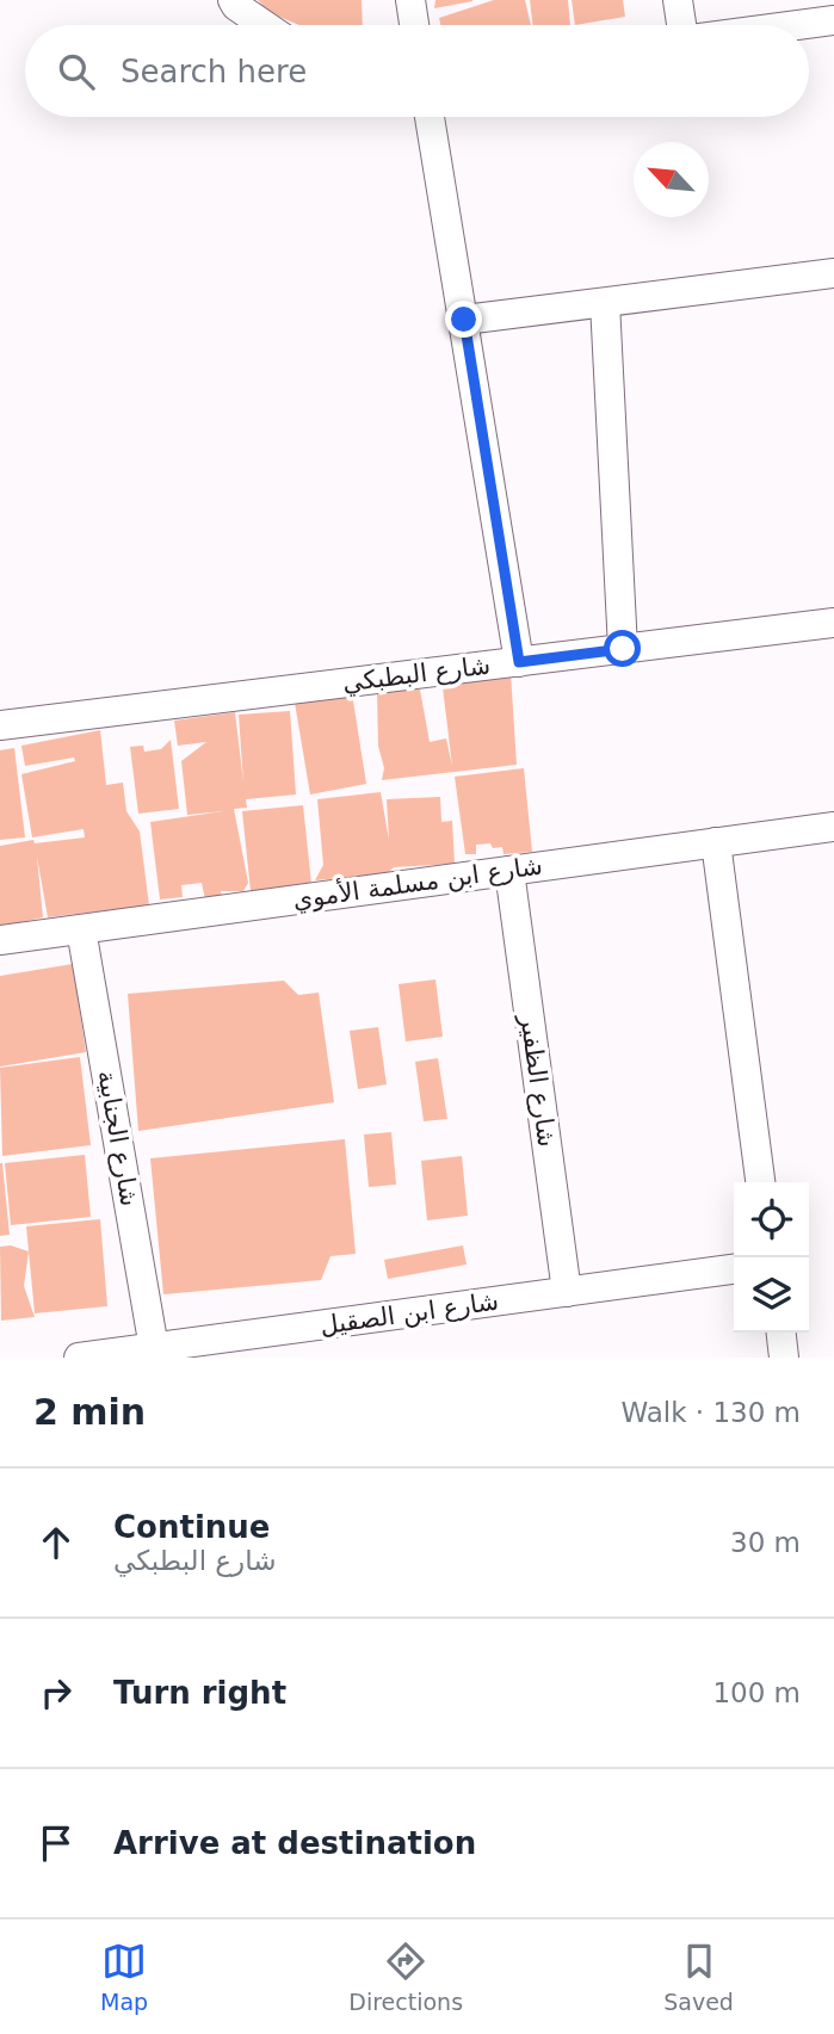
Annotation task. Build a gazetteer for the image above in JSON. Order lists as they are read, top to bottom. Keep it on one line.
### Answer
{"streets":{"street":["شارع البطبكي","شارع ابن مسلمة الأموي","شارع الظفير","شارع الجنابية","شارع ابن الصقيل"]},"crossings":[["شارع ابن مسلمة الأموي","شارع الظفير"],["شارع ابن مسلمة الأموي","شارع الجنابية"],["شارع الظفير","شارع ابن الصقيل"],["شارع الجنابية","شارع ابن الصقيل"]],"north":"top left","page":{"search":"Search here","heading":["2 min","Walk · 130 m"],"list":[["Continue","شارع البطبكي","30 m"],["Turn right","100 m"],"Arrive at destination"],"nav":["Map","Directions","Saved"]}}
